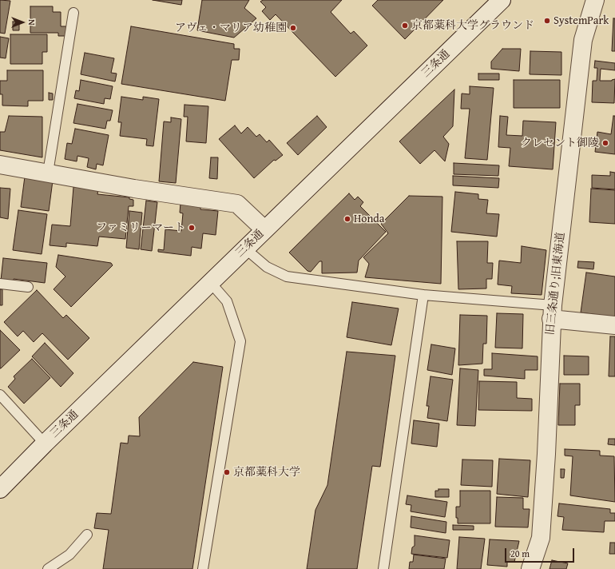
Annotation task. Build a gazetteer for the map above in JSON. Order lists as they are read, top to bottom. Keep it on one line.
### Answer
{"streets":{"street":["三条通","旧三条通り;旧東海道"]},"places":["SystemPark","京都薬科大学グラウンド","アヴェ・マリア幼稚園","クレセント御陵","Honda","ファミリーマート","京都薬科大学"],"scale_bar":"20 m","north":"right"}
